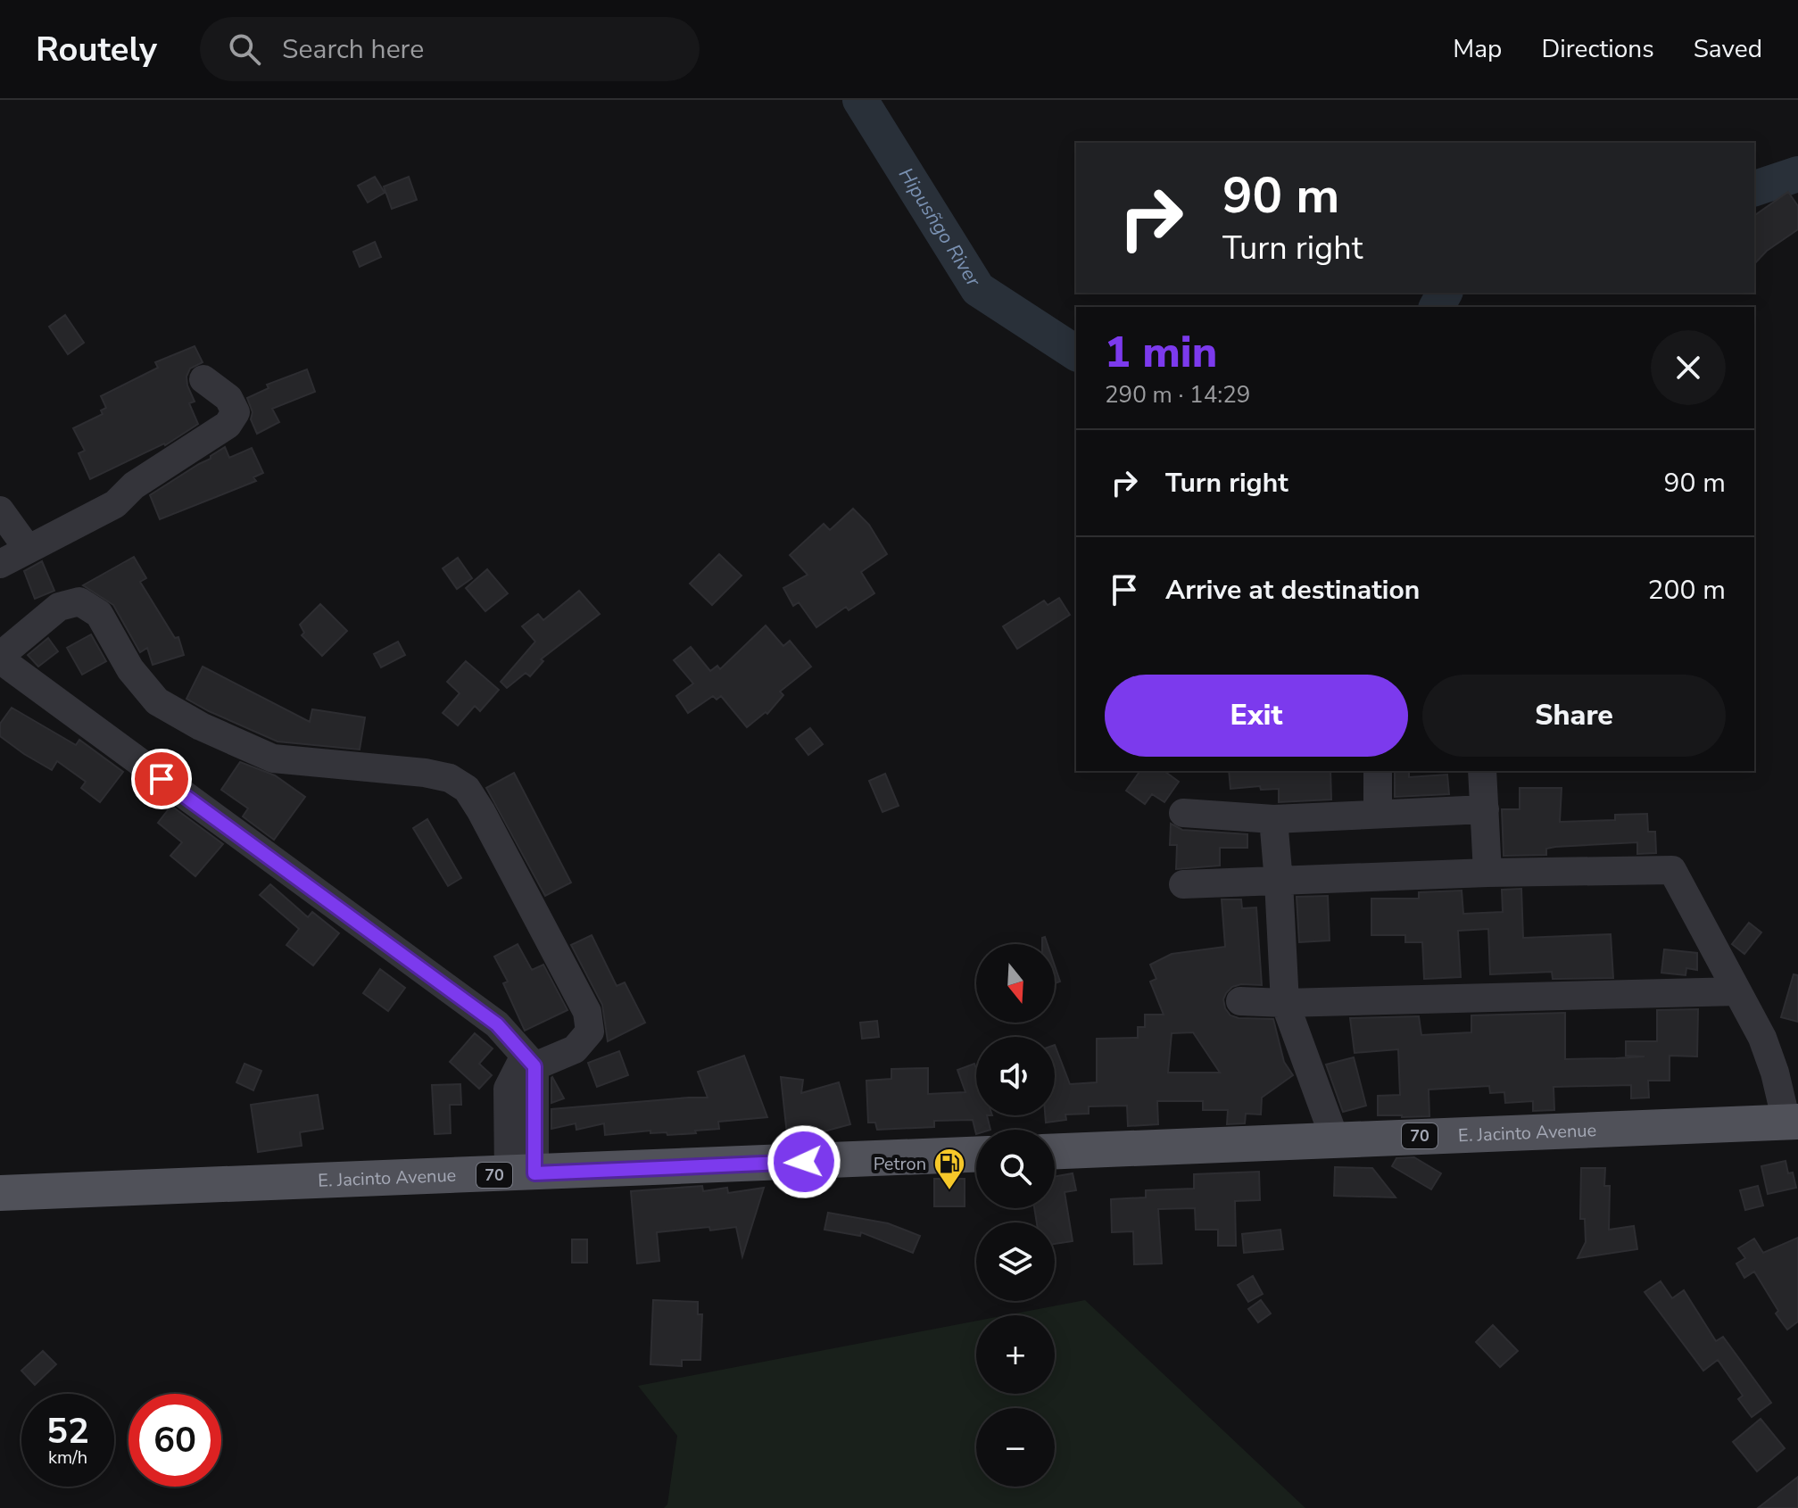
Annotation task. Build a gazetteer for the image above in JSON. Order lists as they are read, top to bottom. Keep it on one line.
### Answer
{"streets":{"main road":["E. Jacinto Avenue","70"]},"water":["Hipusñgo River"],"places":{"fuel station":["Petron"]},"north":"bottom","page":{"header":"Routely","search":"Search here","nav":["Map","Directions","Saved"],"turn":["90 m","Turn right"],"heading":["1 min","290 m · 14:29"],"list":[{"name":"Turn right","value":"90 m"},{"name":"Arrive at destination","value":"200 m"}],"buttons":["Exit","Share"],"map_buttons":["+","−"],"speed":"52 km/h","limit":"60"}}
